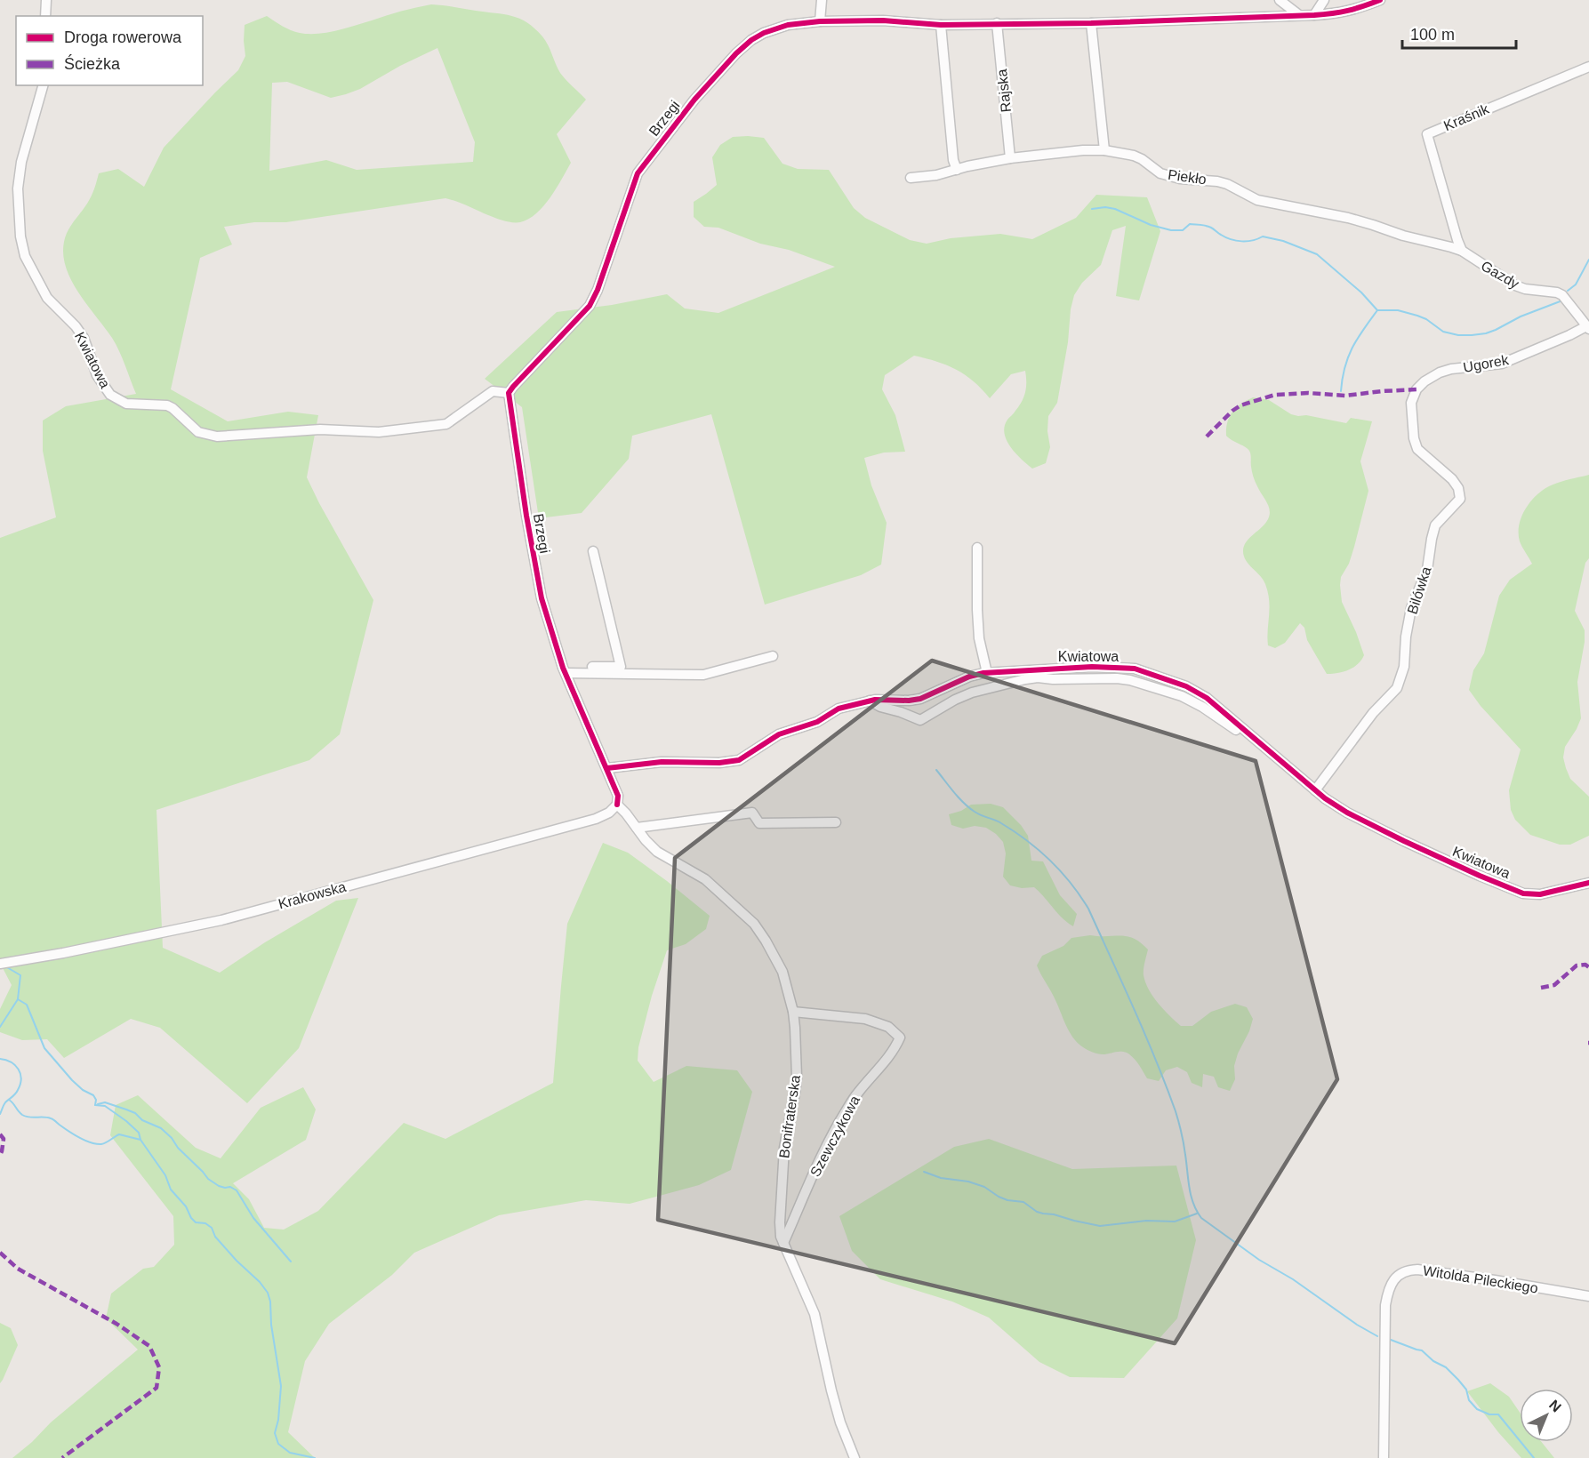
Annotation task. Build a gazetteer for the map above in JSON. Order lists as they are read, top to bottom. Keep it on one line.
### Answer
{"streets":{"street":["Rajska","Kraśnik","Brzegi","Piekło","Gazdy","Kwiatowa","Ugorek","Bilówka","Krakowska","Bonifraterska","Szewczykowa","Witolda Pileckiego"]},"crossings":[["Rajska","Brzegi"],["Rajska","Piekło"],["Kraśnik","Piekło"],["Kraśnik","Gazdy"],["Brzegi","Kwiatowa"],["Brzegi","Krakowska"],["Brzegi","Bonifraterska"],["Piekło","Gazdy"],["Gazdy","Ugorek"],["Kwiatowa","Bilówka"],["Ugorek","Bilówka"],["Krakowska","Bonifraterska"],["Bonifraterska","Szewczykowa"]],"legend":["Droga rowerowa","Ścieżka"],"scale_bar":"100 m","north":"top right"}
